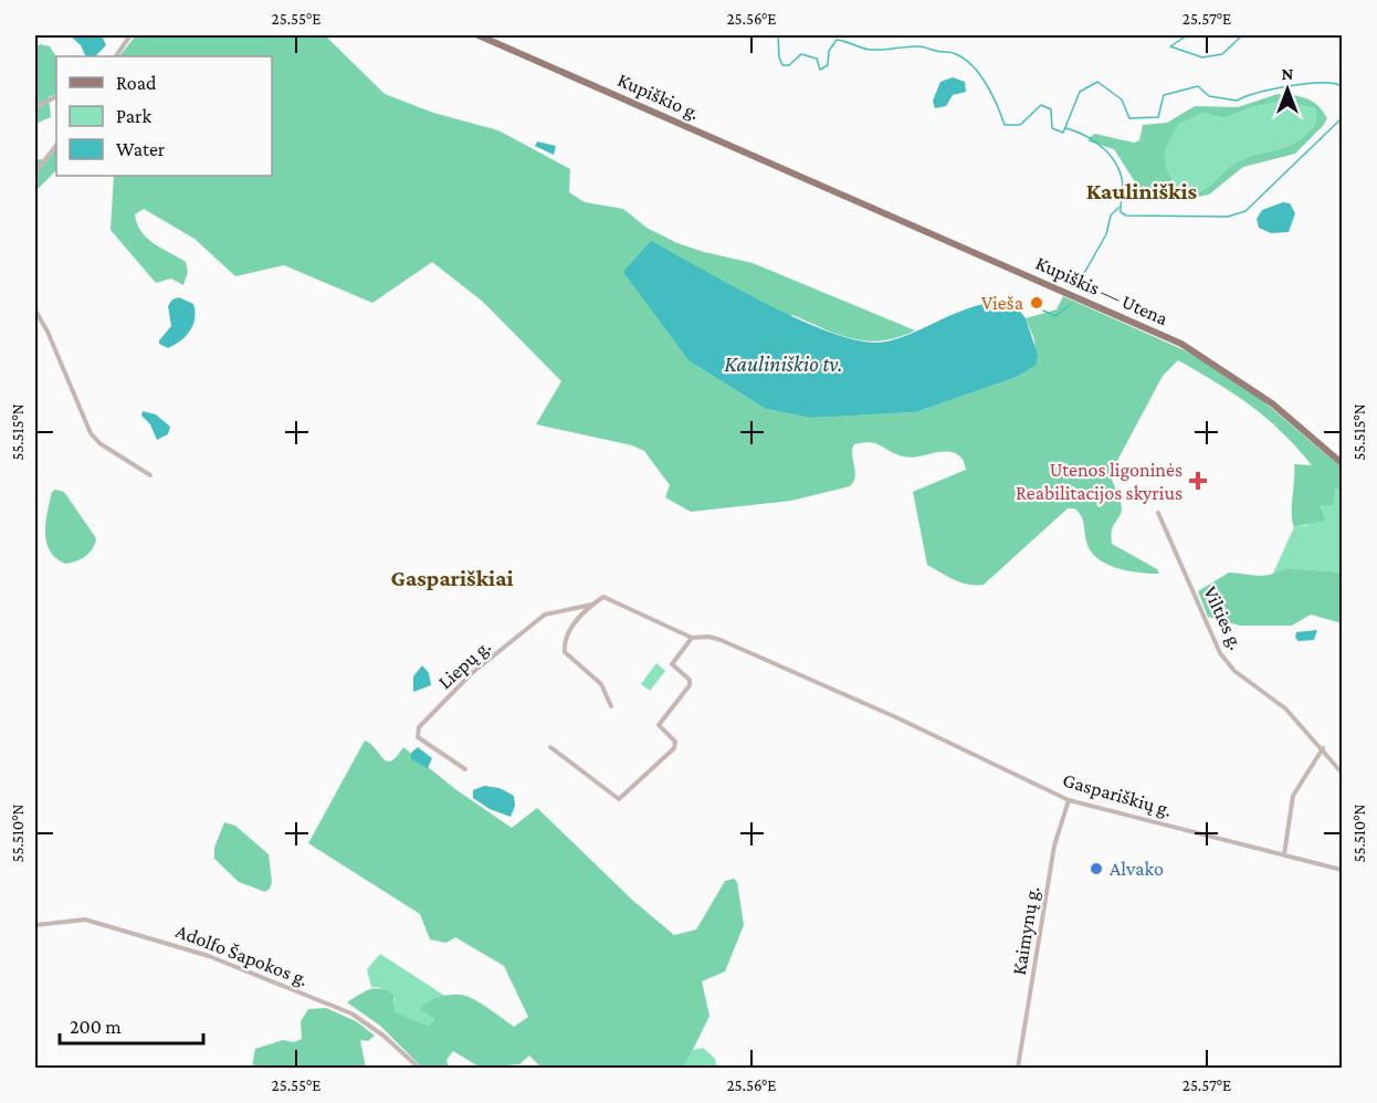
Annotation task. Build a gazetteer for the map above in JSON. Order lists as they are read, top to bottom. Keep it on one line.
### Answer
{"streets":{"main road":["Kupiškio g.","Kupiškis — Utena"],"street":["Vilties g.","Liepų g.","Gaspariškių g.","Kaimynų g.","Adolfo Šapokos g."]},"crossings":[["Kupiškio g.","Kupiškis — Utena"],["Gaspariškių g.","Kaimynų g."]],"districts":["Kauliniškis","Gaspariškiai"],"water":["Kauliniškio tv."],"places":{"other":["Vieša","Alvako"],"health":["Utenos ligoninės Reabilitacijos skyrius"]},"legend":["Road","Park","Water"],"scale_bar":"200 m","north":"top","coordinates":["25.55°E","25.56°E","25.57°E","55.515°N","55.510°N"]}
